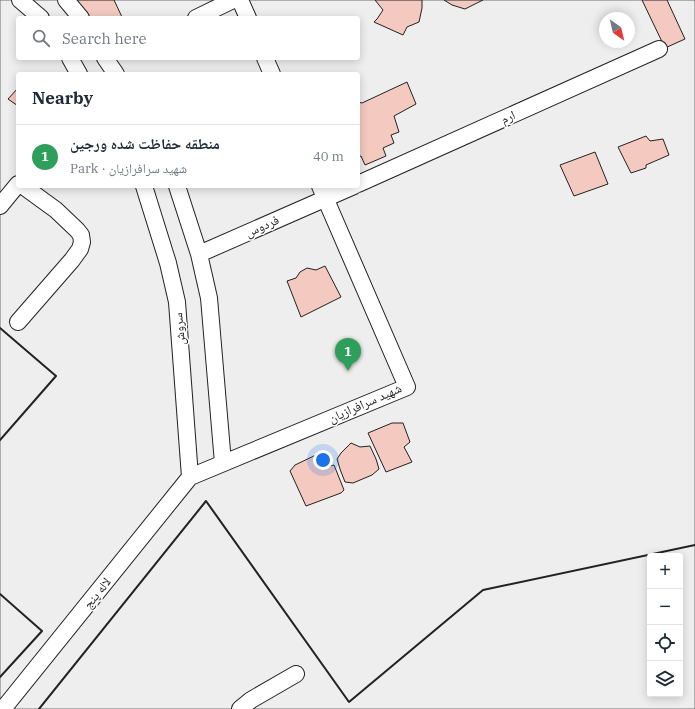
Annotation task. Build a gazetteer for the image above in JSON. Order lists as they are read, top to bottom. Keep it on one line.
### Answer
{"streets":{"street":["ارم","فردوس","سروش","شهید سرافرازیان","لاله پنج"]},"crossings":[["فردوس","شهید سرافرازیان"],["سروش","شهید سرافرازیان"],["سروش","لاله پنج"],["شهید سرافرازیان","لاله پنج"]],"north":"bottom right","page":{"search":"Search here","heading":"Nearby","list":[{"mark":"1","name":"منطقه حفاظت شده ورجین","note":"Park · شهید سرافرازیان","value":"40 m"}],"pins":"1","map_buttons":["+","−"]}}
